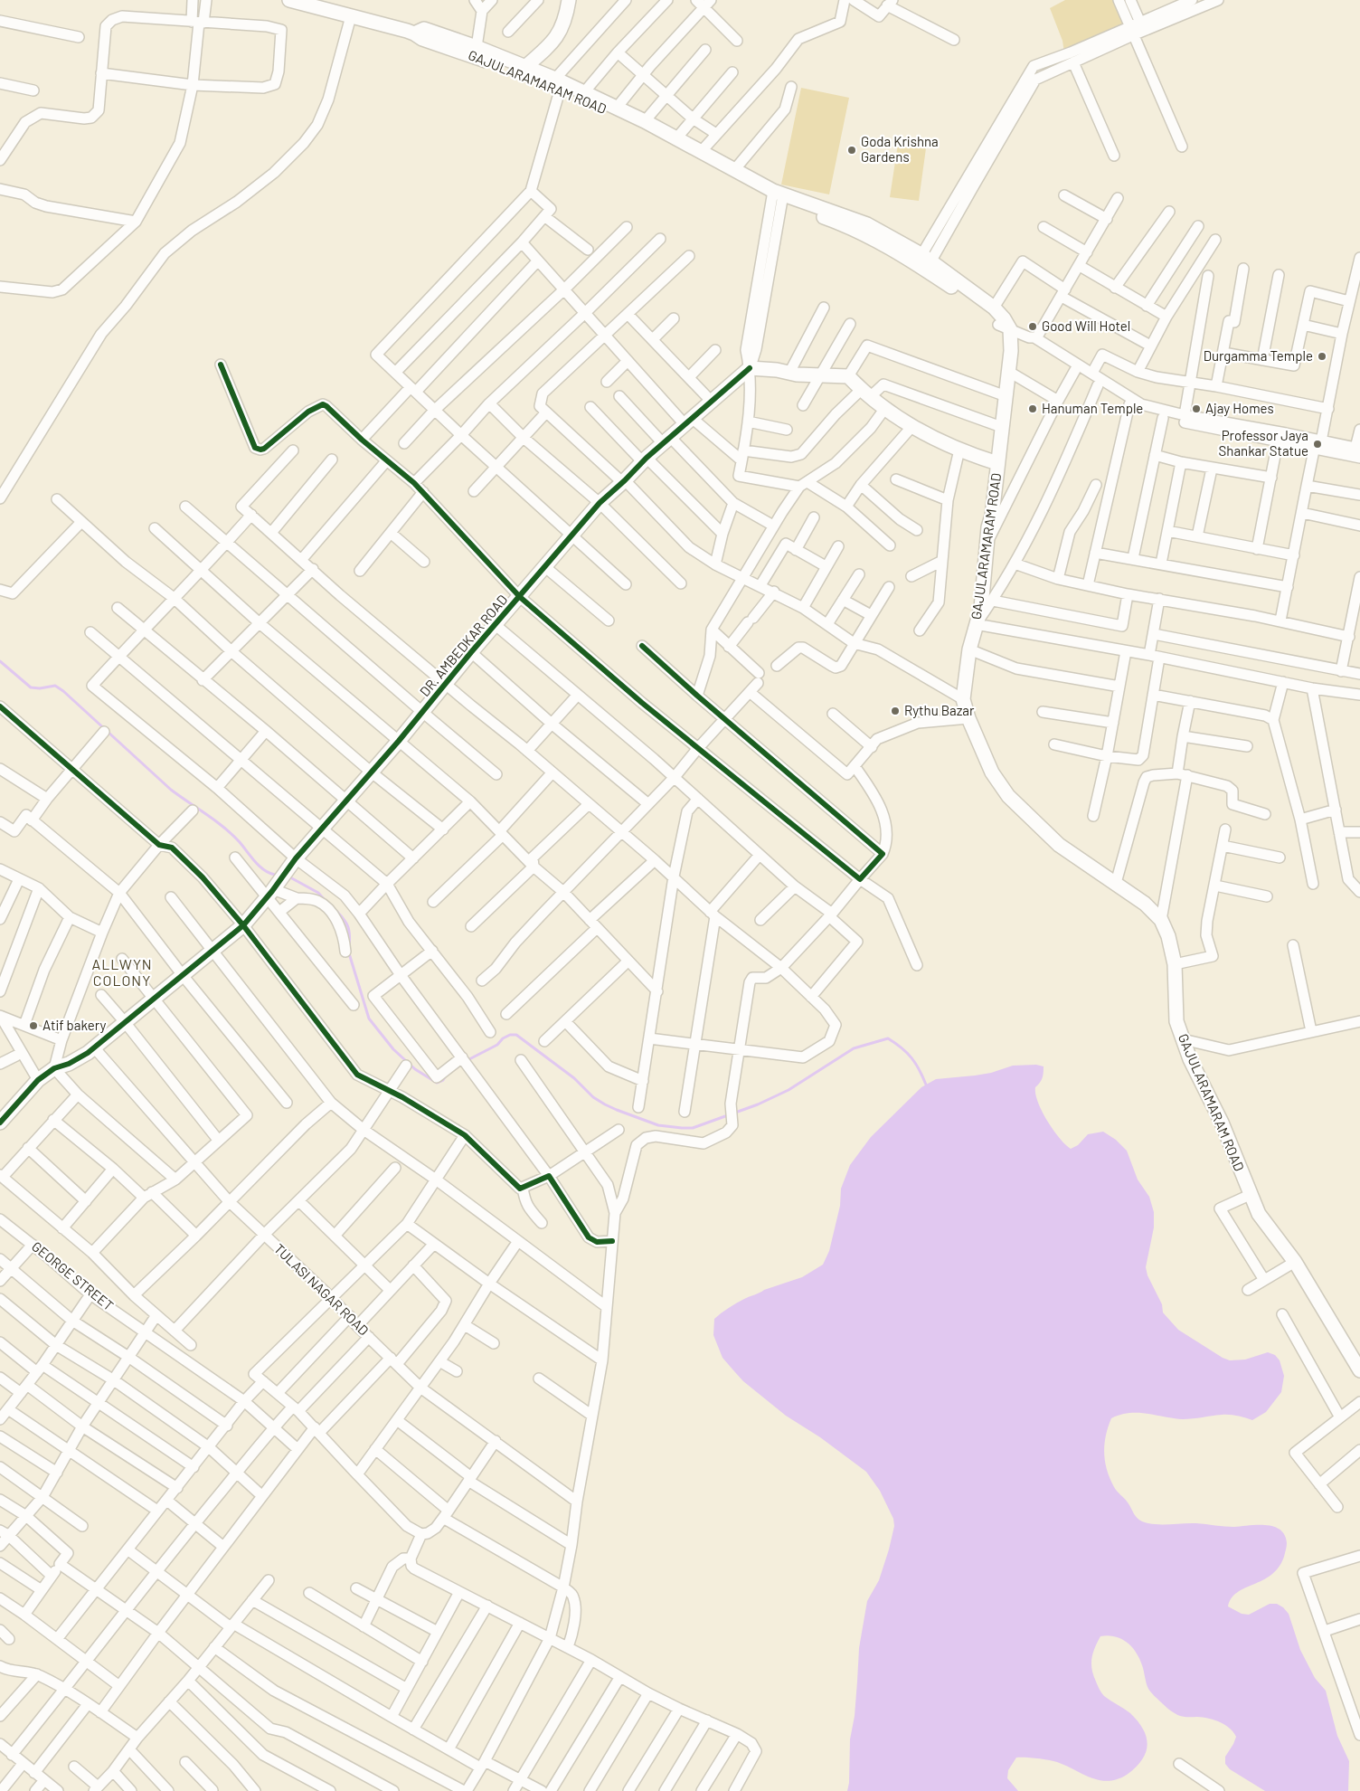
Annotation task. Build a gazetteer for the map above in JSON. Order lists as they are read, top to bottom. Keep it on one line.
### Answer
{"streets":{"main road":["GAJULARAMARAM ROAD","DR. AMBEDKAR ROAD"],"street":["GEORGE STREET","TULASI NAGAR ROAD"]},"crossings":[["DR. AMBEDKAR ROAD","TULASI NAGAR ROAD"]],"districts":["ALLWYN COLONY"],"places":["Goda Krishna Gardens","Good Will Hotel","Durgamma Temple","Hanuman Temple","Ajay Homes","Professor Jaya Shankar Statue","Rythu Bazar","Atif bakery"]}
